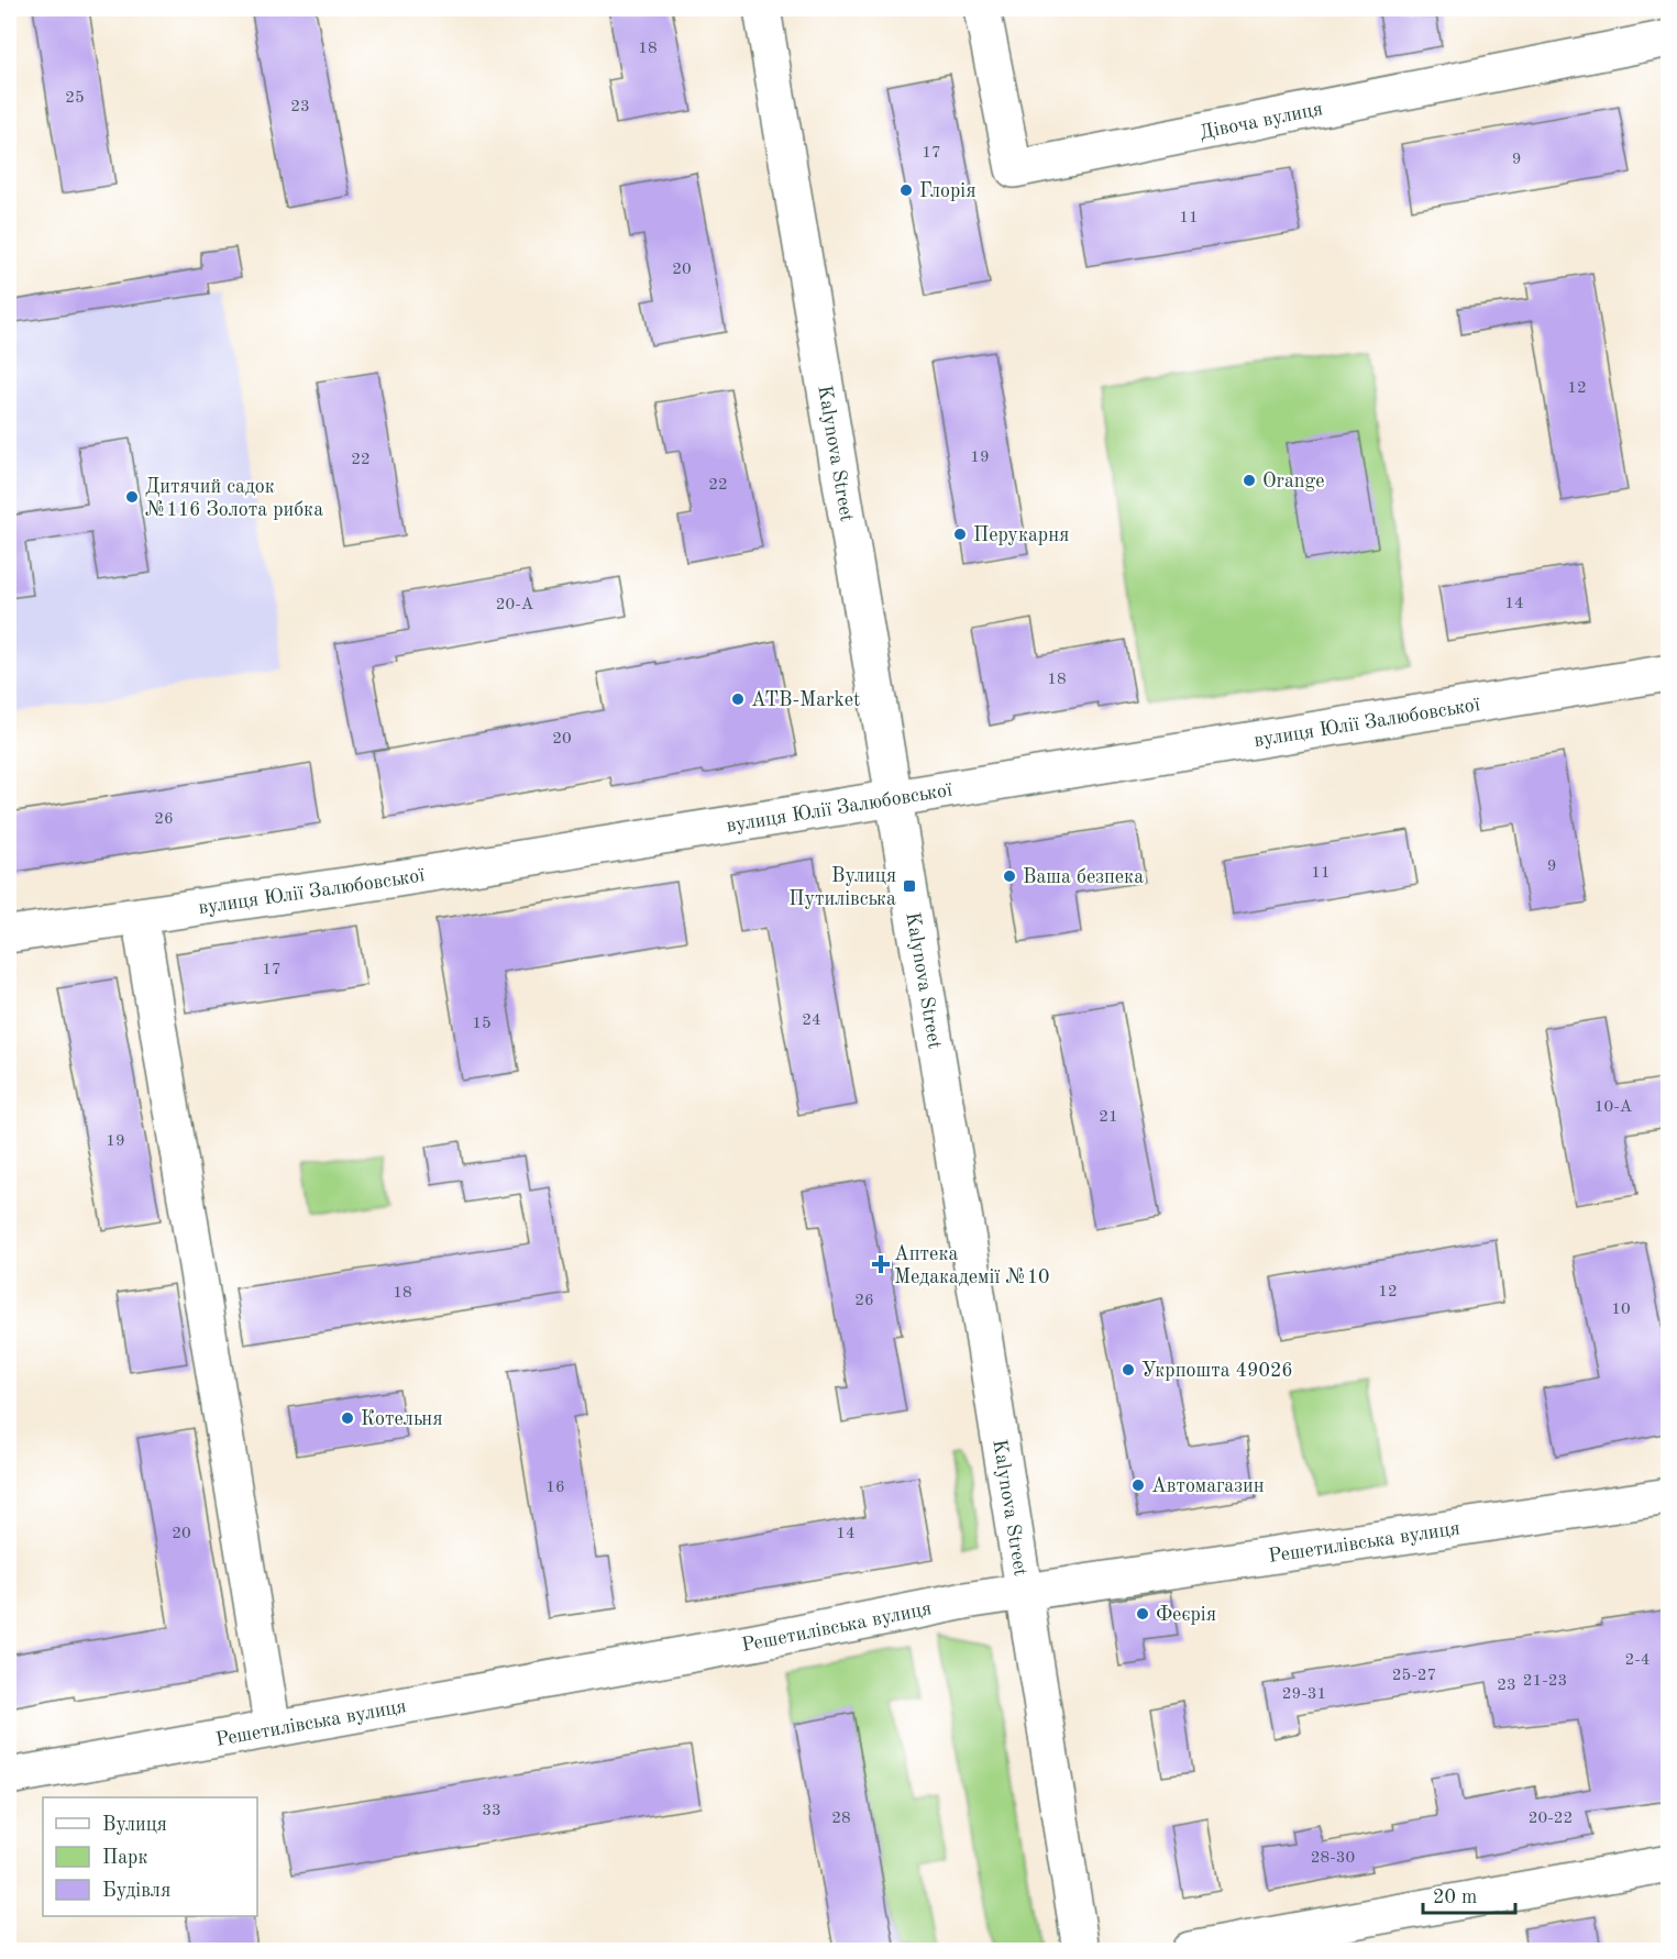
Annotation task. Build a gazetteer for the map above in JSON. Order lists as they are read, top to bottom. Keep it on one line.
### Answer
{"streets":{"street":["Дівоча вулиця","Kalynova Street","вулиця Юлії Залюбовської","Решетилівська вулиця"]},"crossings":[["Kalynova Street","вулиця Юлії Залюбовської"],["Kalynova Street","Решетилівська вулиця"]],"places":{"other":["Глорія","Orange","Дитячий садок №116 Золота рибка","Перукарня","ATB-Market","Ваша безпека","Укрпошта 49026","Котельня","Автомагазин","Феєрія"],"transit":["Вулиця Путилівська"],"health":["Аптека Медакадемії №10"]},"house_numbers":["18","25","23","17","9","11","20","12","19","22","22","14","20-А","18","20","26","9","11","17","24","15","10-А","21","19","12","18","26","10","16","20","14","2-4","25-27","21-23","23","29-31","33","28","20-22","28-30"],"legend":["Вулиця","Парк","Будівля"],"scale_bar":"20 m"}
